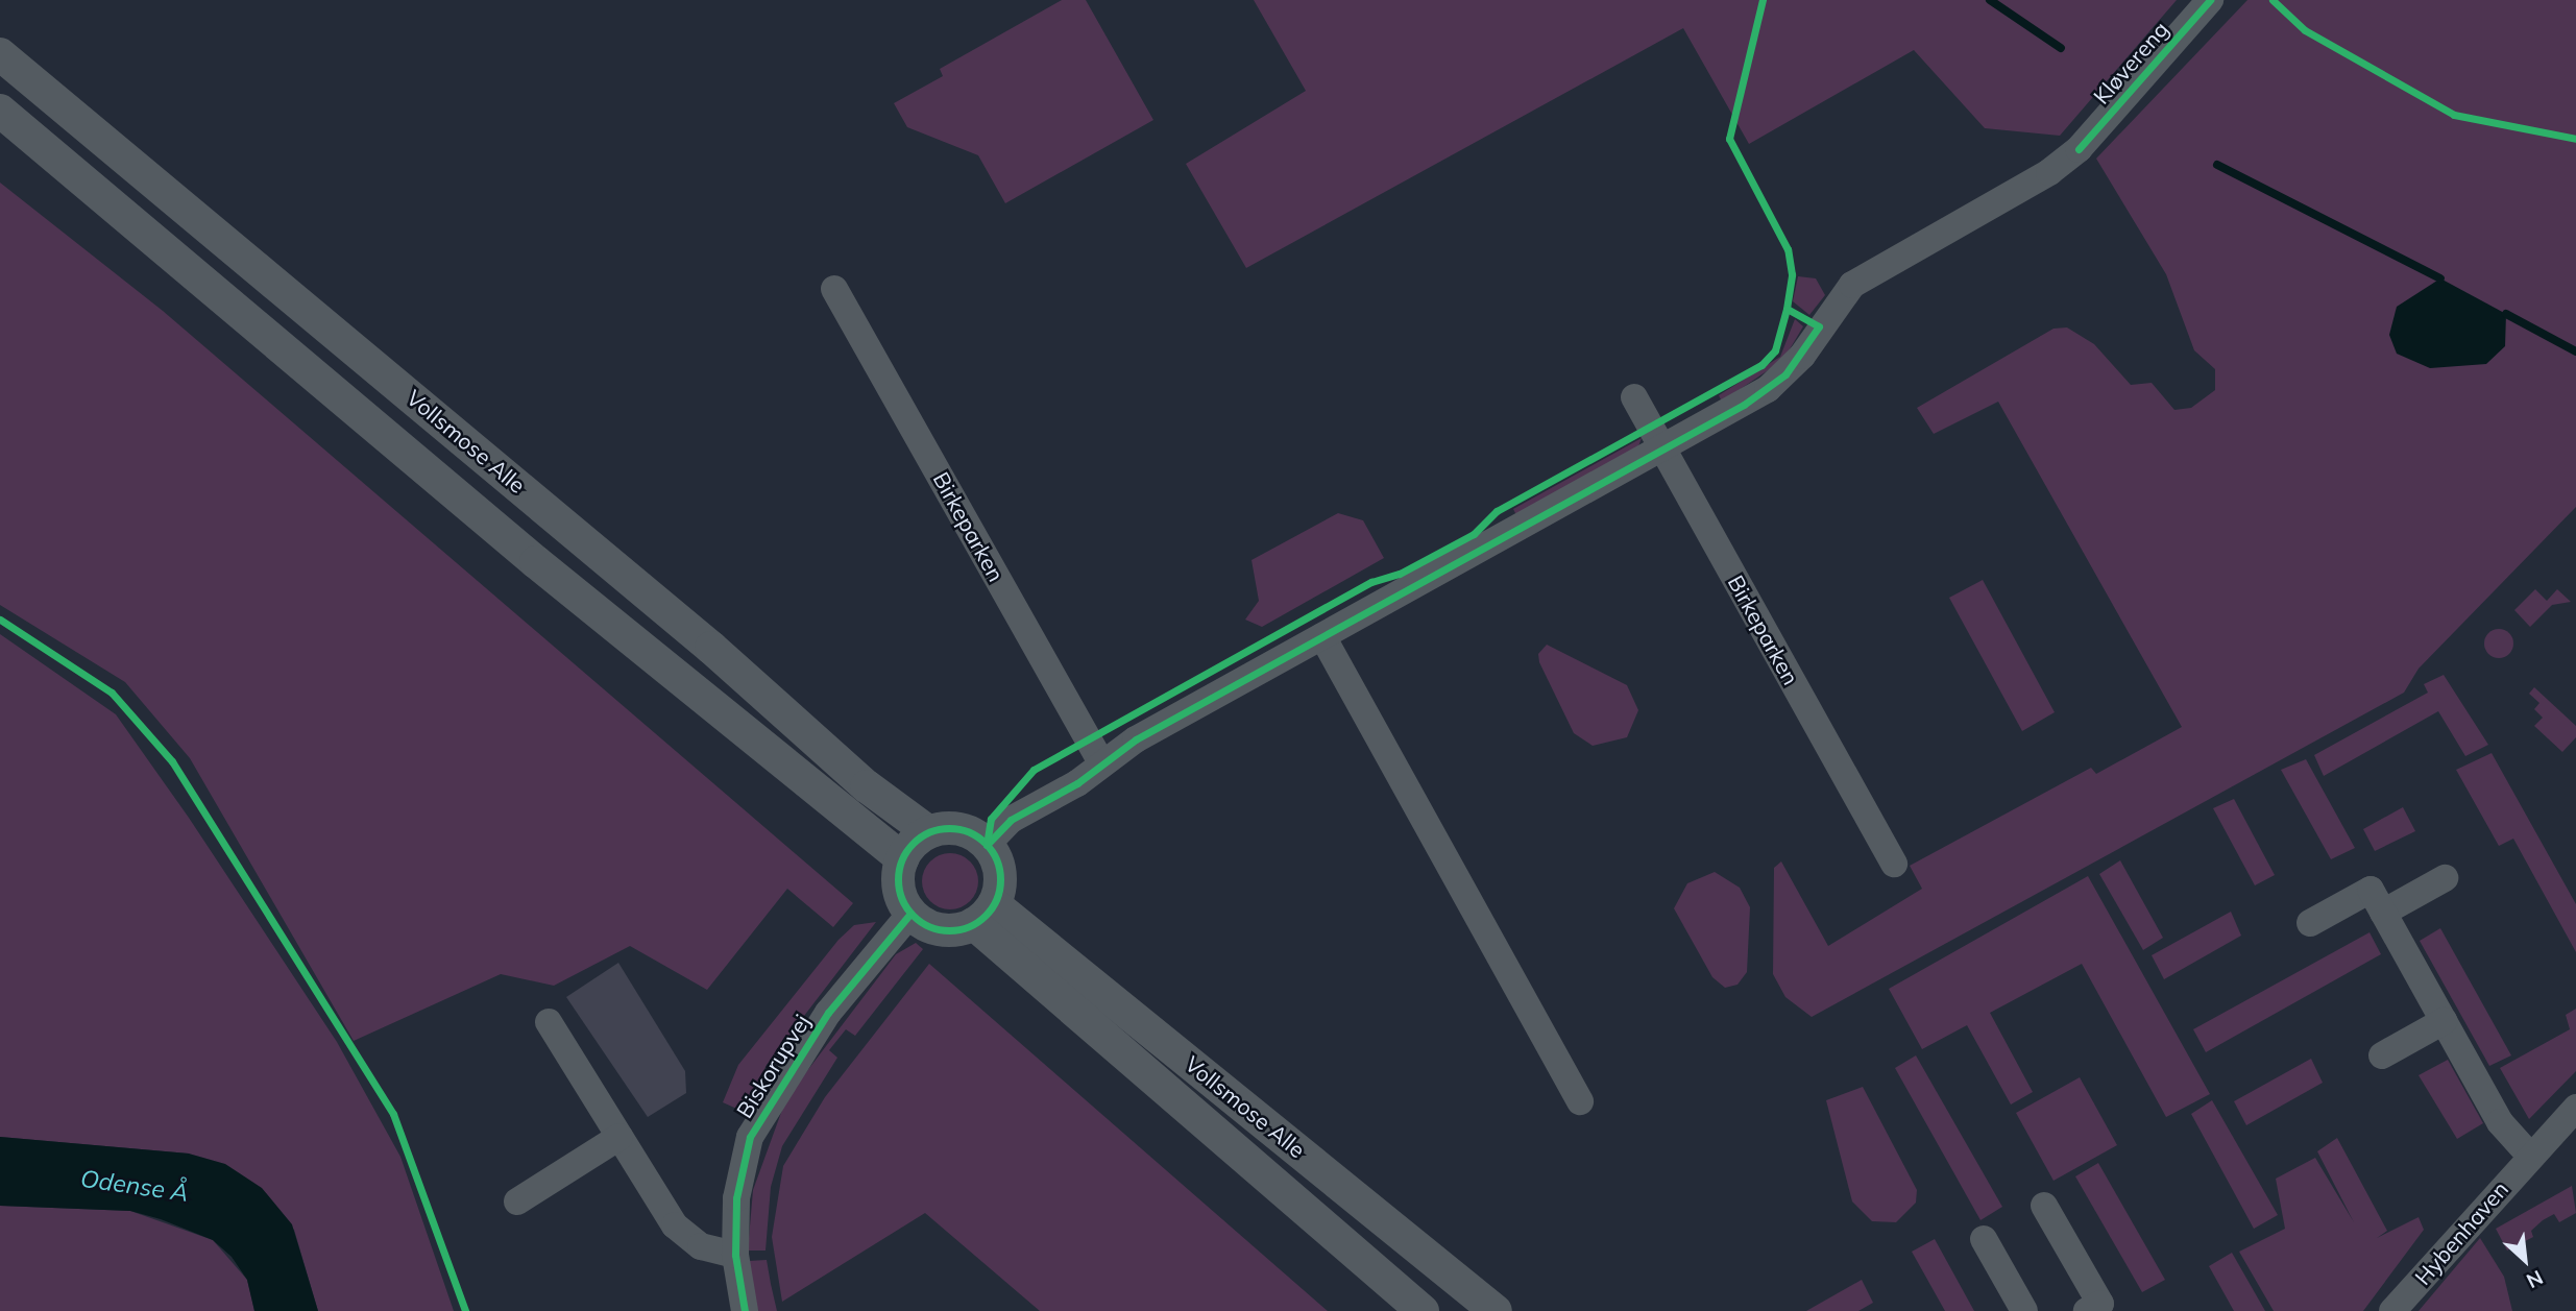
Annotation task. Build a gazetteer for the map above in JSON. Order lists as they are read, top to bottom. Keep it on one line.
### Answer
{"streets":{"street":["Kløvereng","Vollsmose Alle","Birkeparken","Biskorupvej","Hybenhaven"]},"crossings":[["Kløvereng","Vollsmose Alle"],["Kløvereng","Birkeparken"],["Kløvereng","Biskorupvej"],["Vollsmose Alle","Biskorupvej"]],"water":["Odense Å"],"north":"bottom right"}
